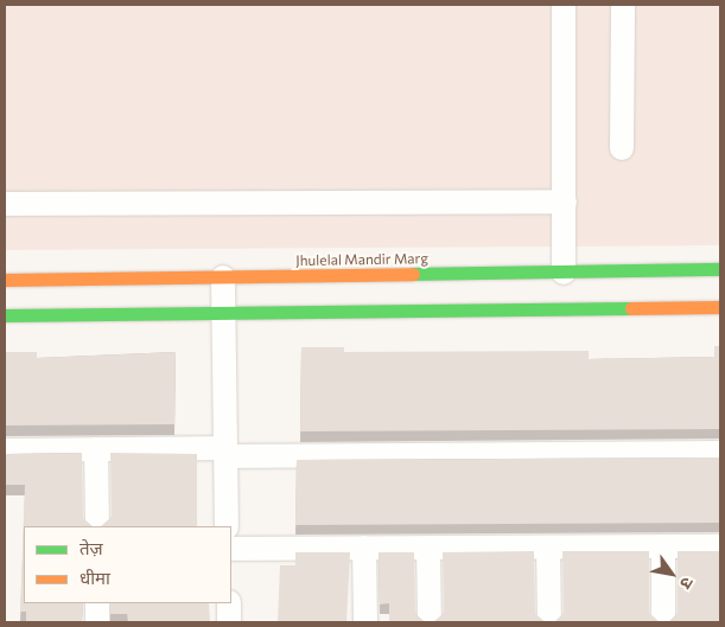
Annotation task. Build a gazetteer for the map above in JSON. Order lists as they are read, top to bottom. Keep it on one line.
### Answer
{"streets":{"street":["Jhulelal Mandir Marg"]},"legend":["तेज़","धीमा"],"north":"bottom right"}
